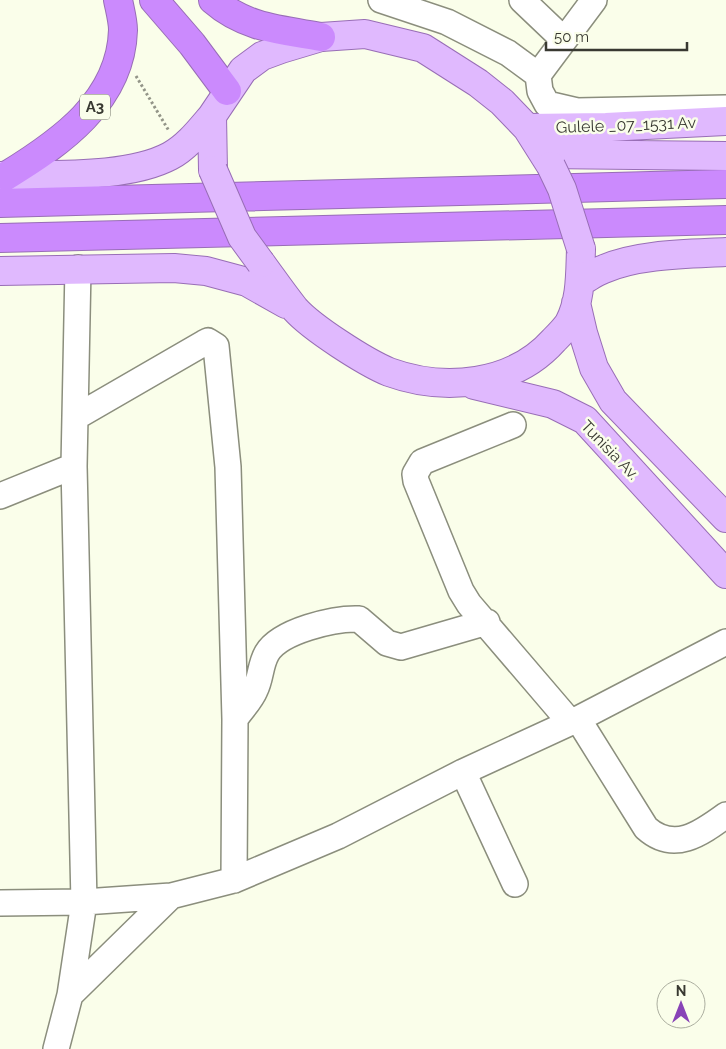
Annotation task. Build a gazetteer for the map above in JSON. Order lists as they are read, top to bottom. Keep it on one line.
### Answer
{"streets":{"highway":["A3"],"main road":["Gulele _07_1531 Av","Tunisia Av."]},"scale_bar":"50 m","north":"top"}
